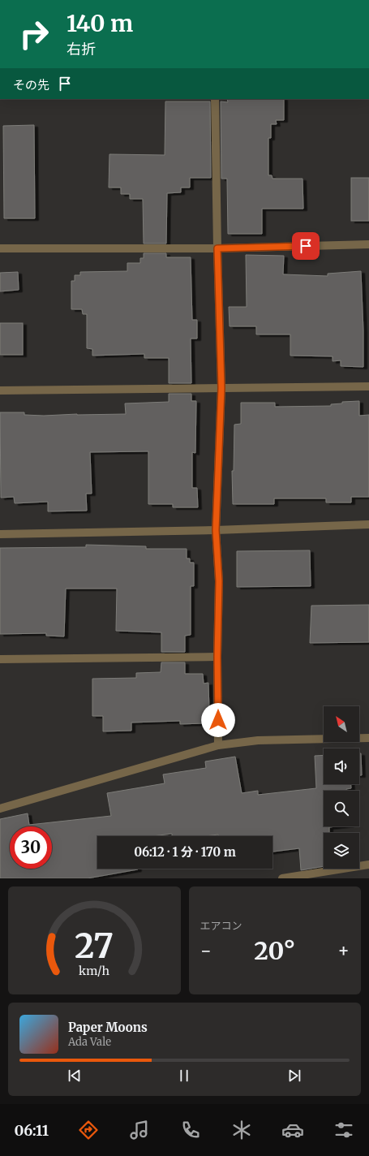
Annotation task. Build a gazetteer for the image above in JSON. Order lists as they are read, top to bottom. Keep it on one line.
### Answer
{"north":"top left","page":{"turn":["140 m","右折"],"then":"その先","limit":"30","trip":"06:12 · 1 分 · 170 m","tile":"エアコン","heat":["−","20°","+"],"song":["Paper Moons","Ada Vale"],"tabs":"06:11","gauge":["27","km/h"]}}
